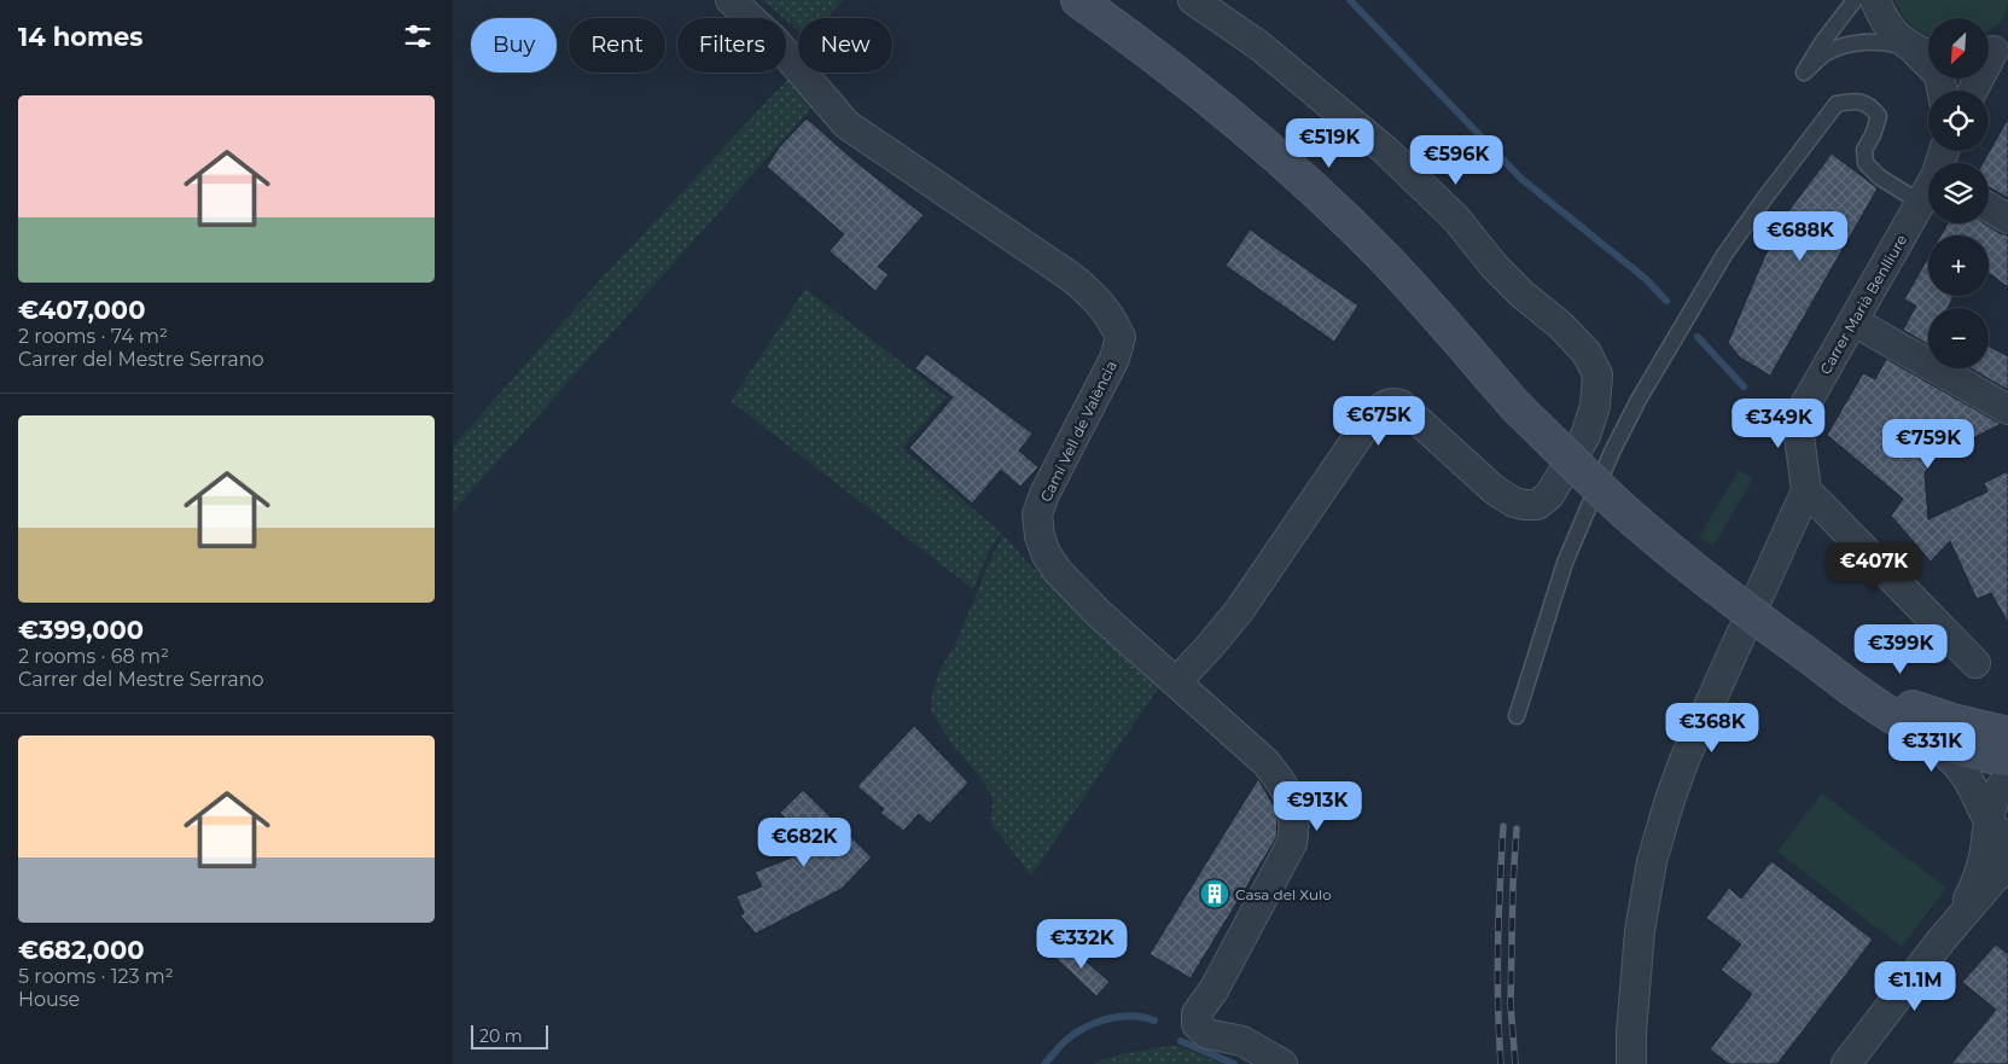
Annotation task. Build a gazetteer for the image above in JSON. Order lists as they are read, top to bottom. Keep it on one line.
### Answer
{"streets":{"street":["Carrer Marià Benlliure","Camí Vell de València"]},"places":{"building":["Casa del Xulo"]},"scale_bar":"20 m","north":"bottom left","page":{"heading":"14 homes","map_buttons":["+","−"],"chip":["Buy","Rent","Filters","New"],"list":[{"name":"€407,000","note":"2 rooms · 74 m² · Carrer del Mestre Serrano"},{"name":"€399,000","note":"2 rooms · 68 m² · Carrer del Mestre Serrano"},{"name":"€682,000","note":"5 rooms · 123 m² · House"}],"price":["€519K","€596K","€688K","€675K","€349K","€759K","€407K","€399K","€368K","€331K","€913K","€682K","€332K","€1.1M"],"scale":"20 m"}}
